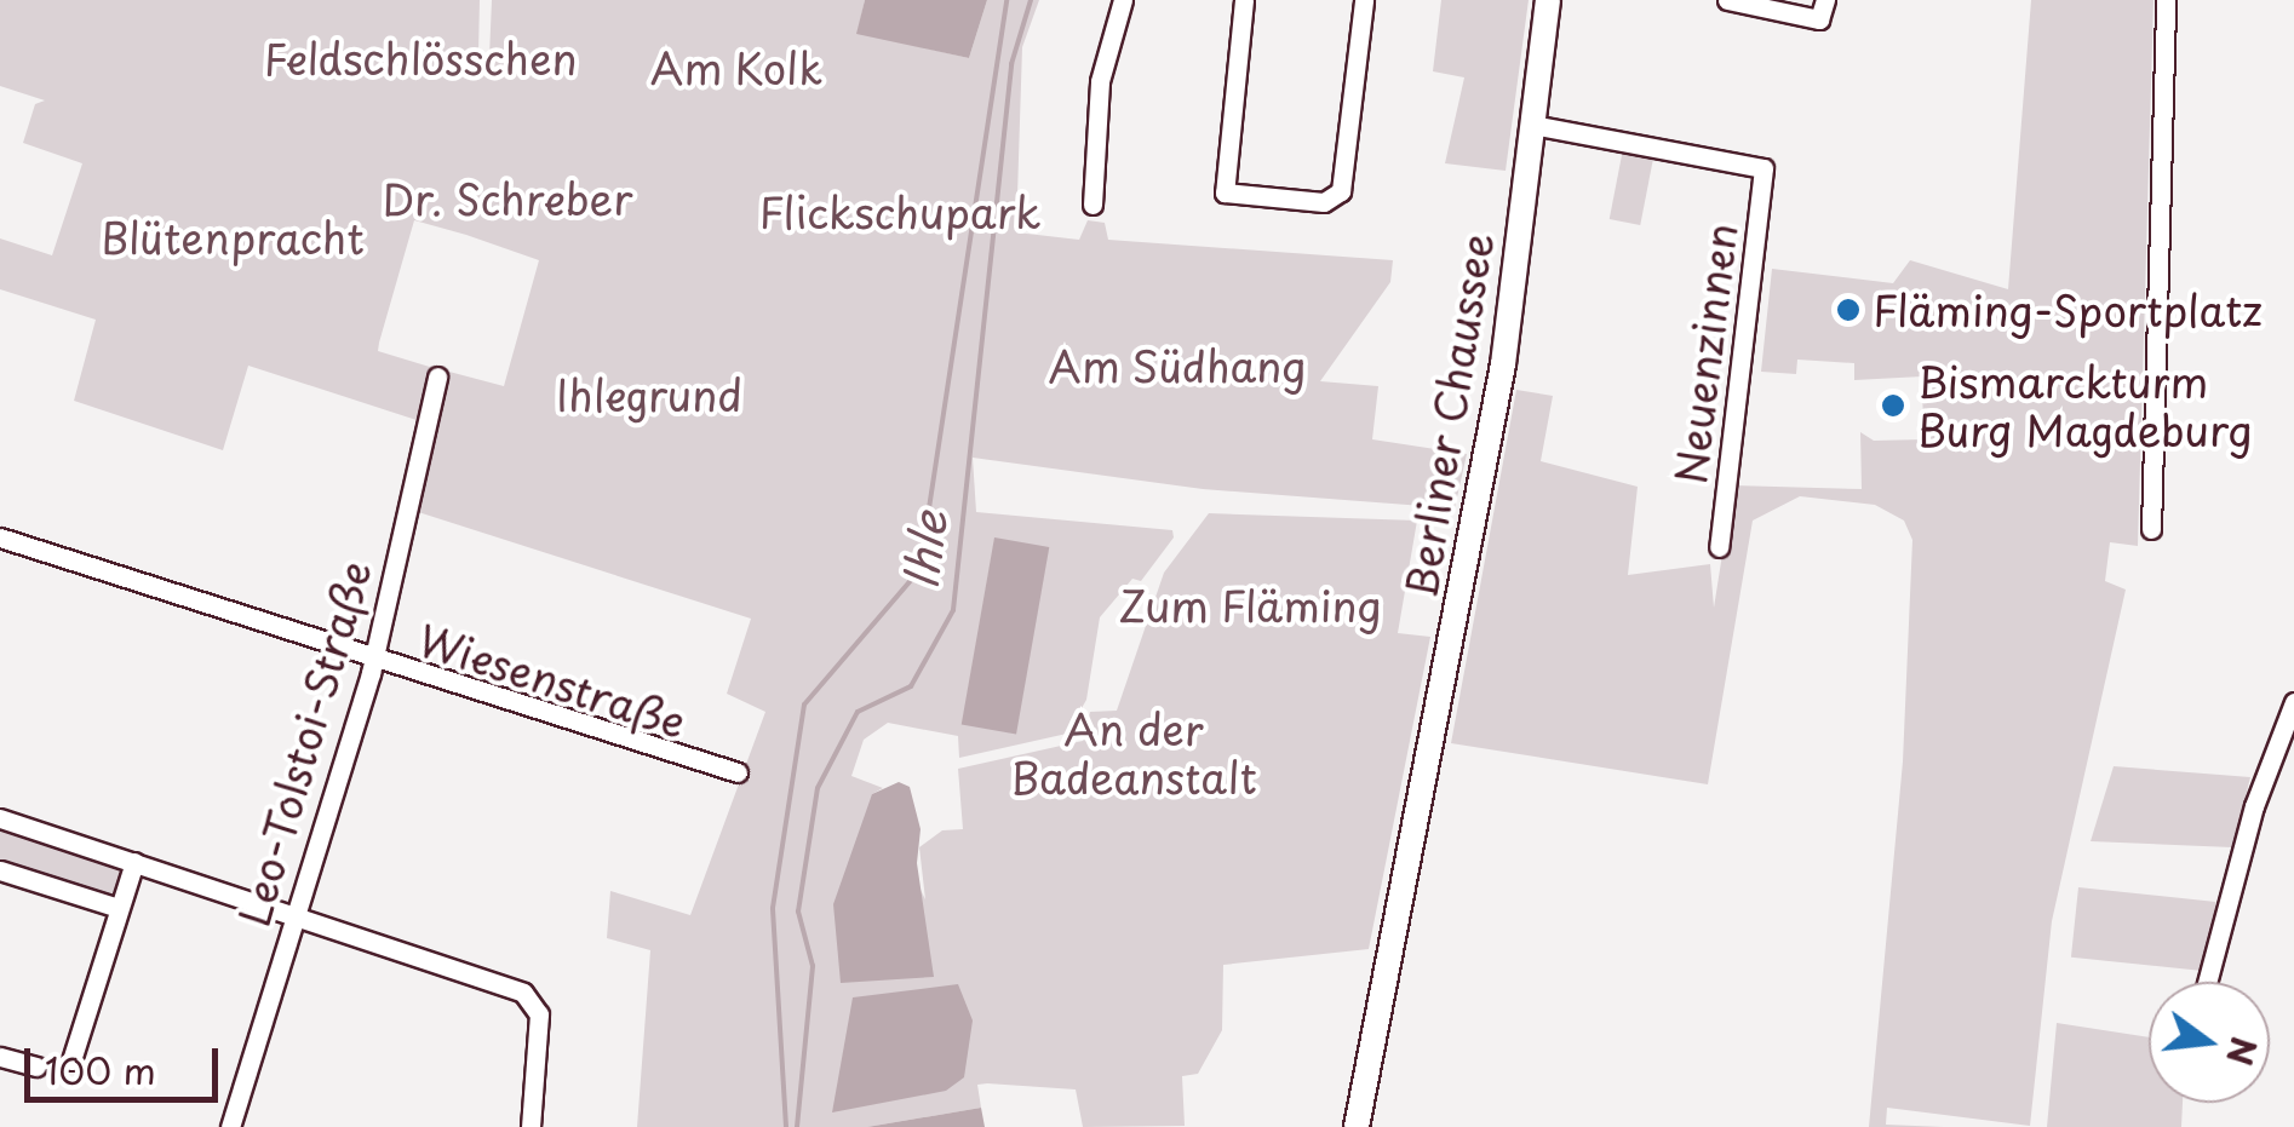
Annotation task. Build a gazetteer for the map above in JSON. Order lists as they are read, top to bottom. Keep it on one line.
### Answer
{"streets":{"main road":["Berliner Chaussee"],"street":["Neuenzinnen","Wiesenstraße","Leo-Tolstoi-Straße"]},"crossings":[["Neuenzinnen","Berliner Chaussee"],["Wiesenstraße","Leo-Tolstoi-Straße"]],"water":["Ihle"],"parks":["Feldschlösschen","Am Kolk","Dr. Schreber","Flickschupark","Blütenpracht","Am Südhang","Ihlegrund","Zum Fläming","An der Badeanstalt"],"places":["Fläming-Sportplatz","Bismarckturm Burg Magdeburg"],"scale_bar":"100 m","north":"right"}
